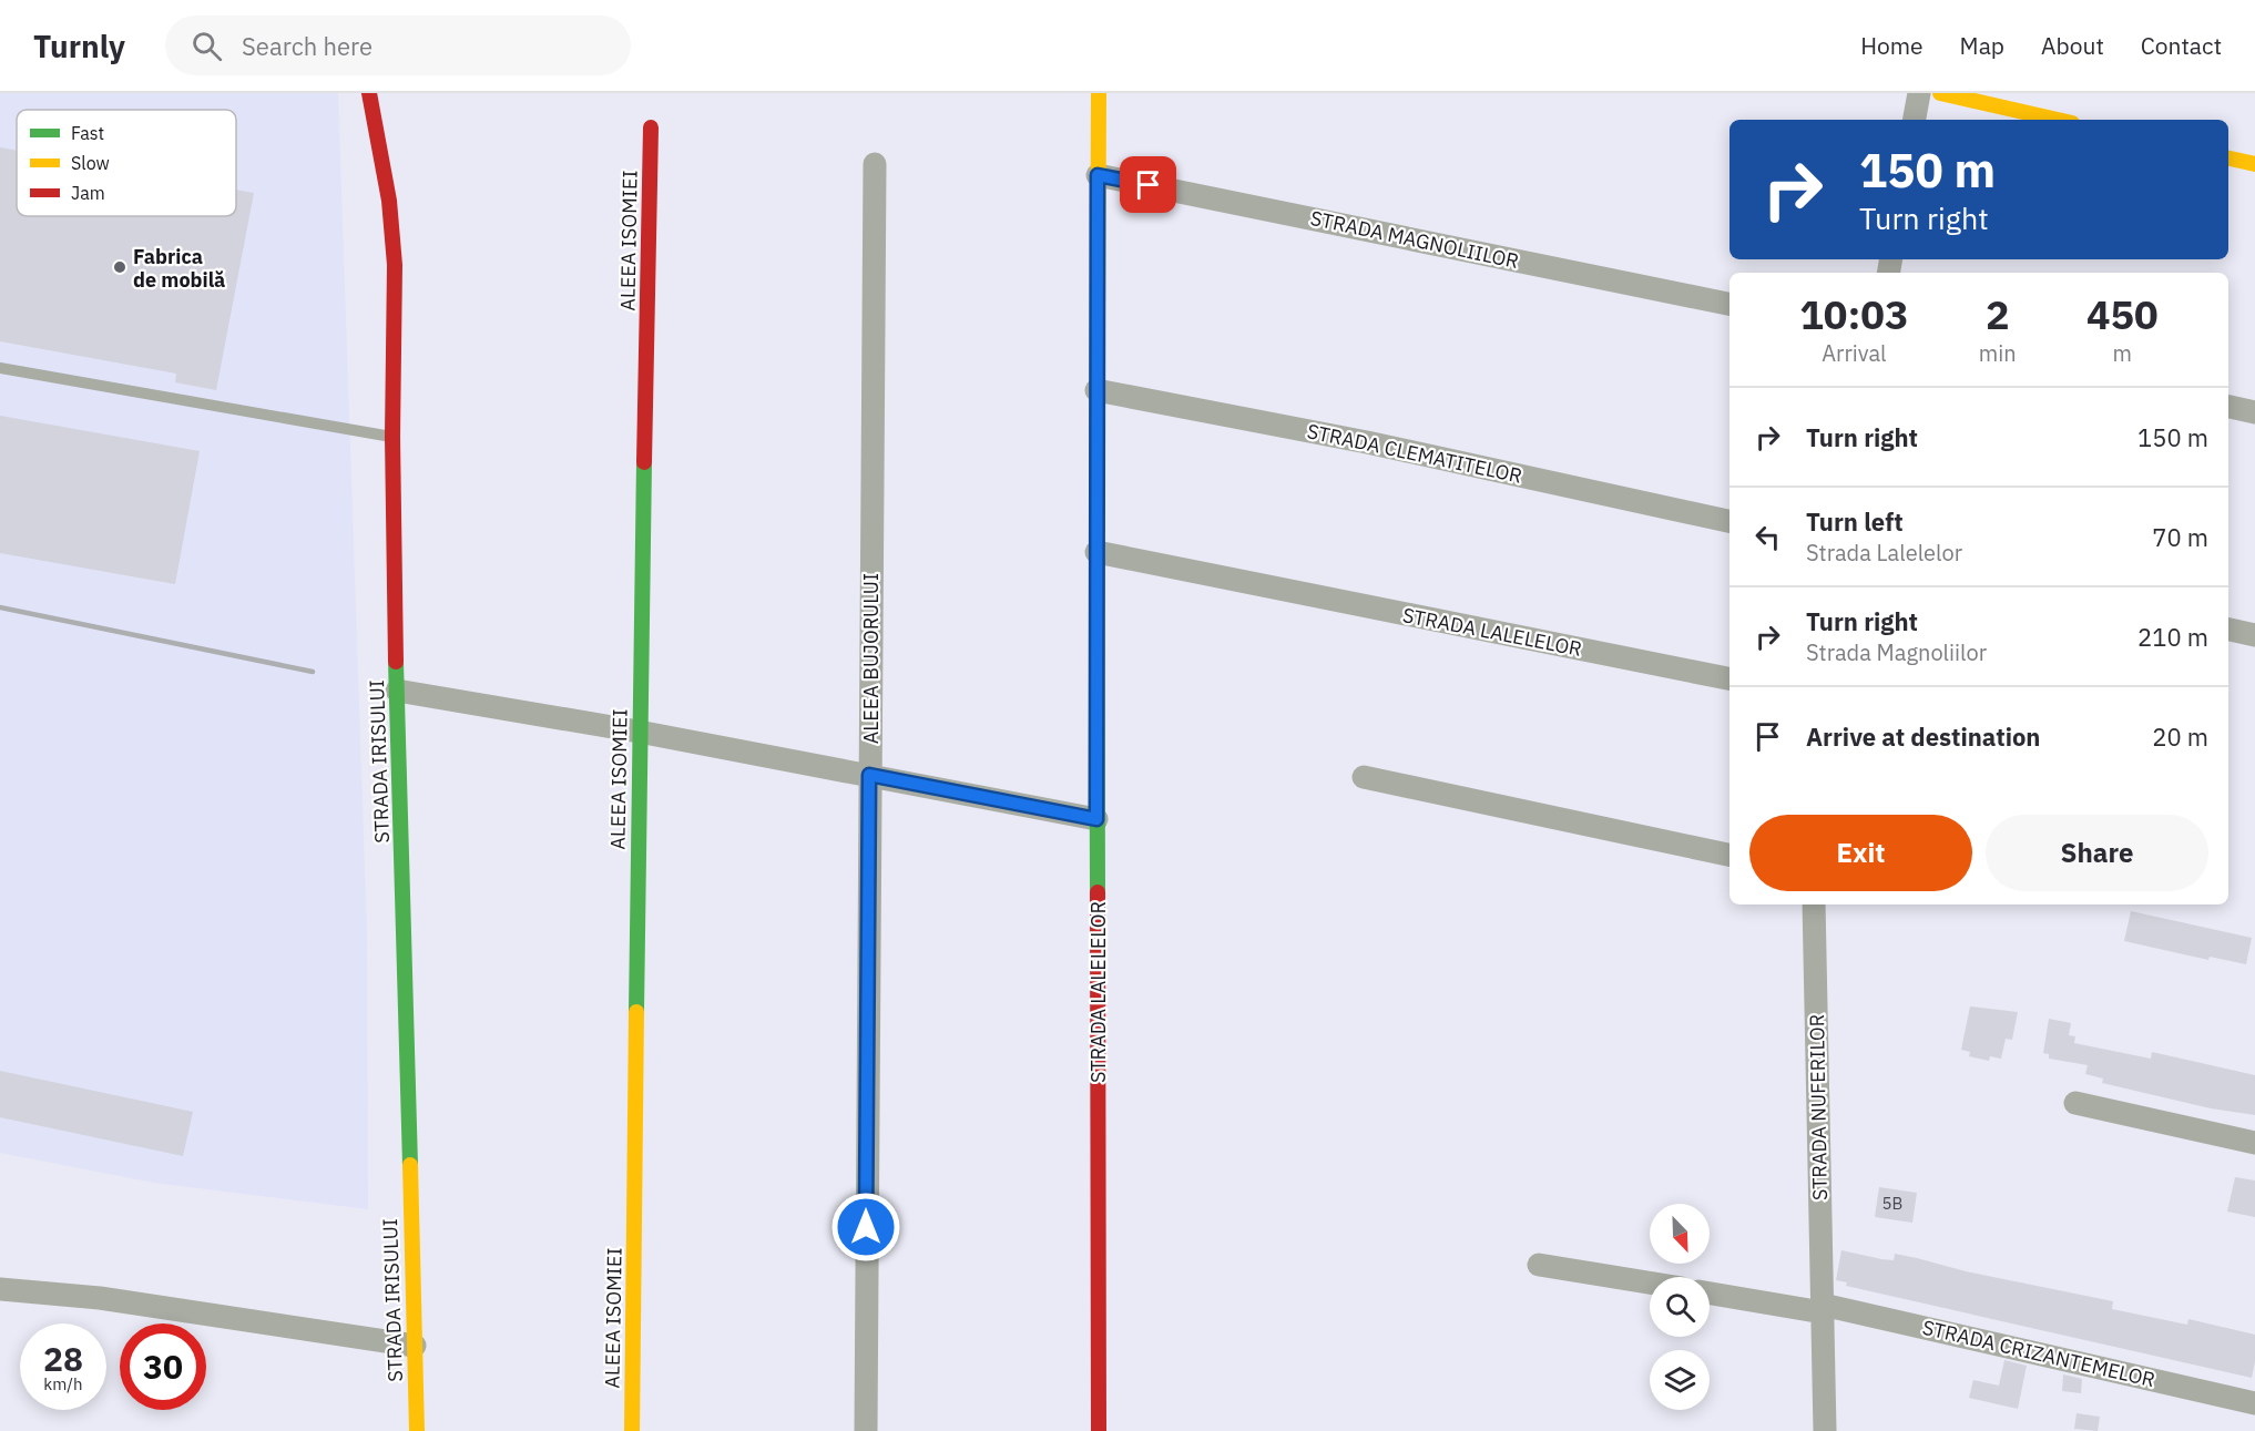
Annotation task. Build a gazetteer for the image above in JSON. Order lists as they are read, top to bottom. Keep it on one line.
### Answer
{"streets":{"street":["STRADA MAGNOLIILOR","ALEEA ISOMIEI","STRADA CLEMATITELOR","STRADA LALELELOR","ALEEA BUJORULUI","STRADA IRISULUI","STRADA NUFERILOR","STRADA CRIZANTEMELOR"]},"crossings":[["STRADA MAGNOLIILOR","STRADA LALELELOR"],["STRADA CLEMATITELOR","STRADA LALELELOR"],["STRADA NUFERILOR","STRADA CRIZANTEMELOR"]],"places":["Fabrica de mobilă"],"house_numbers":["5B"],"legend":["Fast","Slow","Jam"],"north":"bottom right","page":{"header":"Turnly","search":"Search here","nav":["Home","Map","About","Contact"],"turn":["150 m","Turn right"],"eta":["10:03","Arrival","2","min","450","m"],"list":[{"name":"Turn right","value":"150 m"},{"name":"Turn left","note":"Strada Lalelelor","value":"70 m"},{"name":"Turn right","note":"Strada Magnoliilor","value":"210 m"},{"name":"Arrive at destination","value":"20 m"}],"buttons":["Exit","Share"],"speed":"28 km/h","limit":"30"}}
